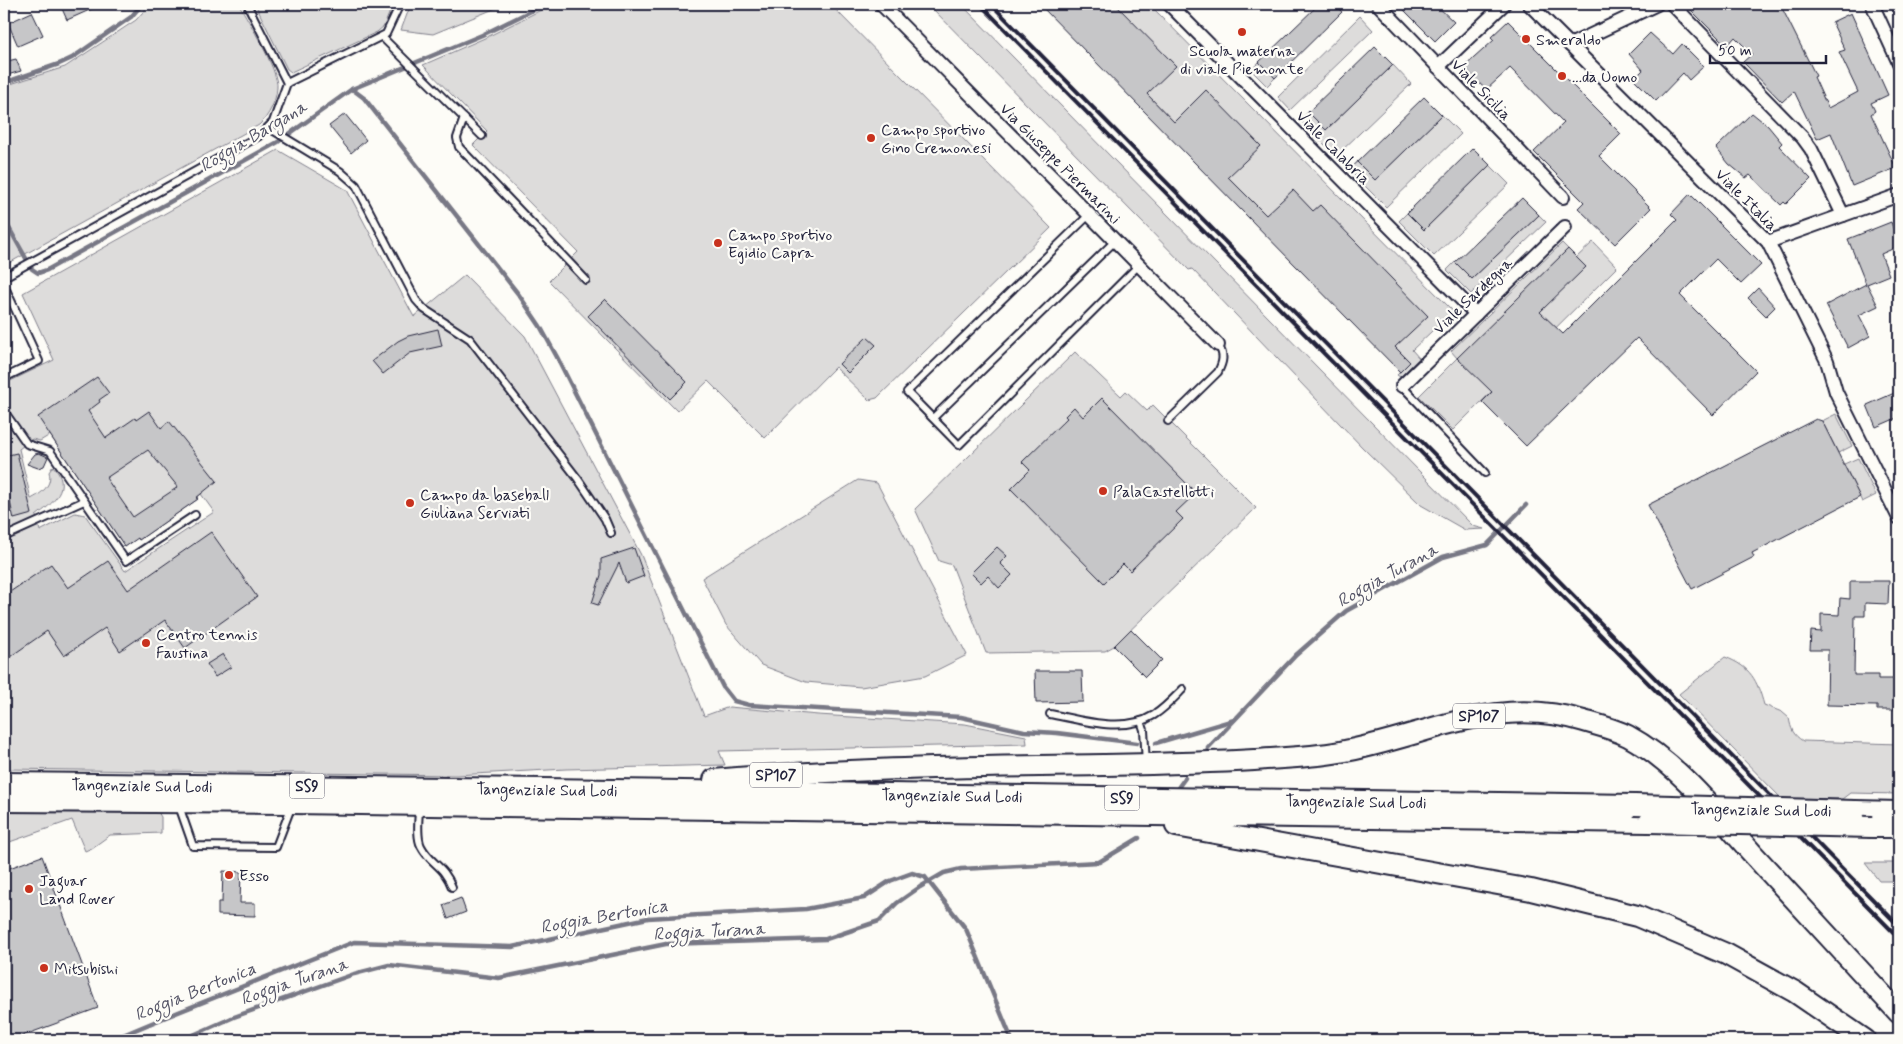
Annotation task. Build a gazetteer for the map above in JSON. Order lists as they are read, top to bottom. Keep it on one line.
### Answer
{"streets":{"highway":["SP107","Tangenziale Sud Lodi","SS9"],"street":["Viale Sicilia","Viale Calabria","Via Giuseppe Piermarini","Viale Italia","Viale Sardegna"]},"crossings":[["Viale Calabria","Viale Sardegna"],["SP107","Tangenziale Sud Lodi"]],"water":["Roggia Bargana","Roggia Turana","Roggia Bertonica"],"places":["Scuola materna di viale Piemonte","Smeraldo","...da Uomo","Campo sportivo Gino Cremonesi","Campo sportivo Egidio Capra","PalaCastellotti","Campo da baseball Giuliana Serviati","Centro tennis Faustina","Esso","Jaguar Land Rover","Mitsubishi"],"scale_bar":"50 m"}
